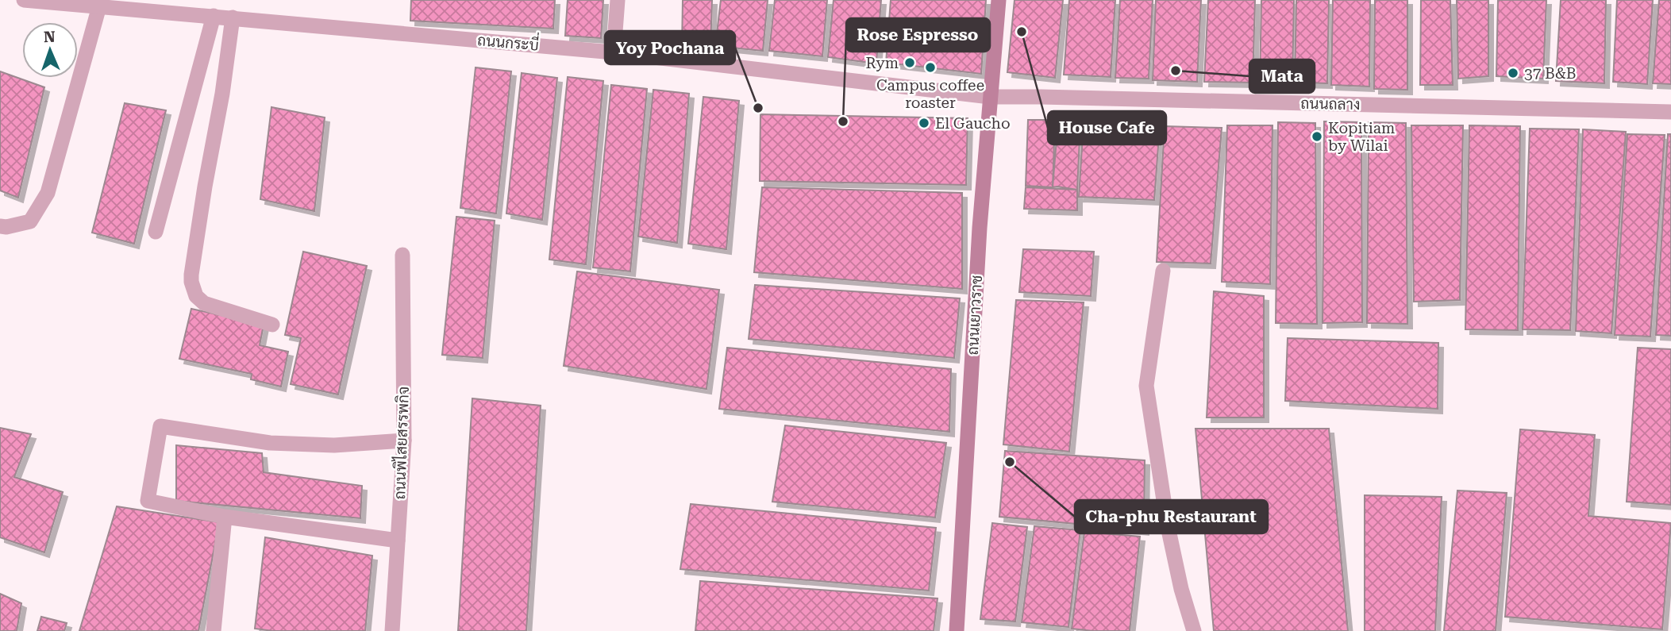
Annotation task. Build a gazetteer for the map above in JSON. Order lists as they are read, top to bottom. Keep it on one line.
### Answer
{"streets":{"main road":["ถนนเยาวราช"],"street":["ถนนกระบี่","ถนนถลาง","ถนนพิไสยสรรพกิจ"]},"crossings":[["ถนนกระบี่","ถนนถลาง"],["ถนนกระบี่","ถนนเยาวราช"],["ถนนถลาง","ถนนเยาวราช"]],"places":["House Cafe","Rym","Campus coffee roaster","Mata","37 B&B","Yoy Pochana","Rose Espresso","El Gaucho","Kopitiam by Wilai","Cha-phu Restaurant"],"north":"top"}
